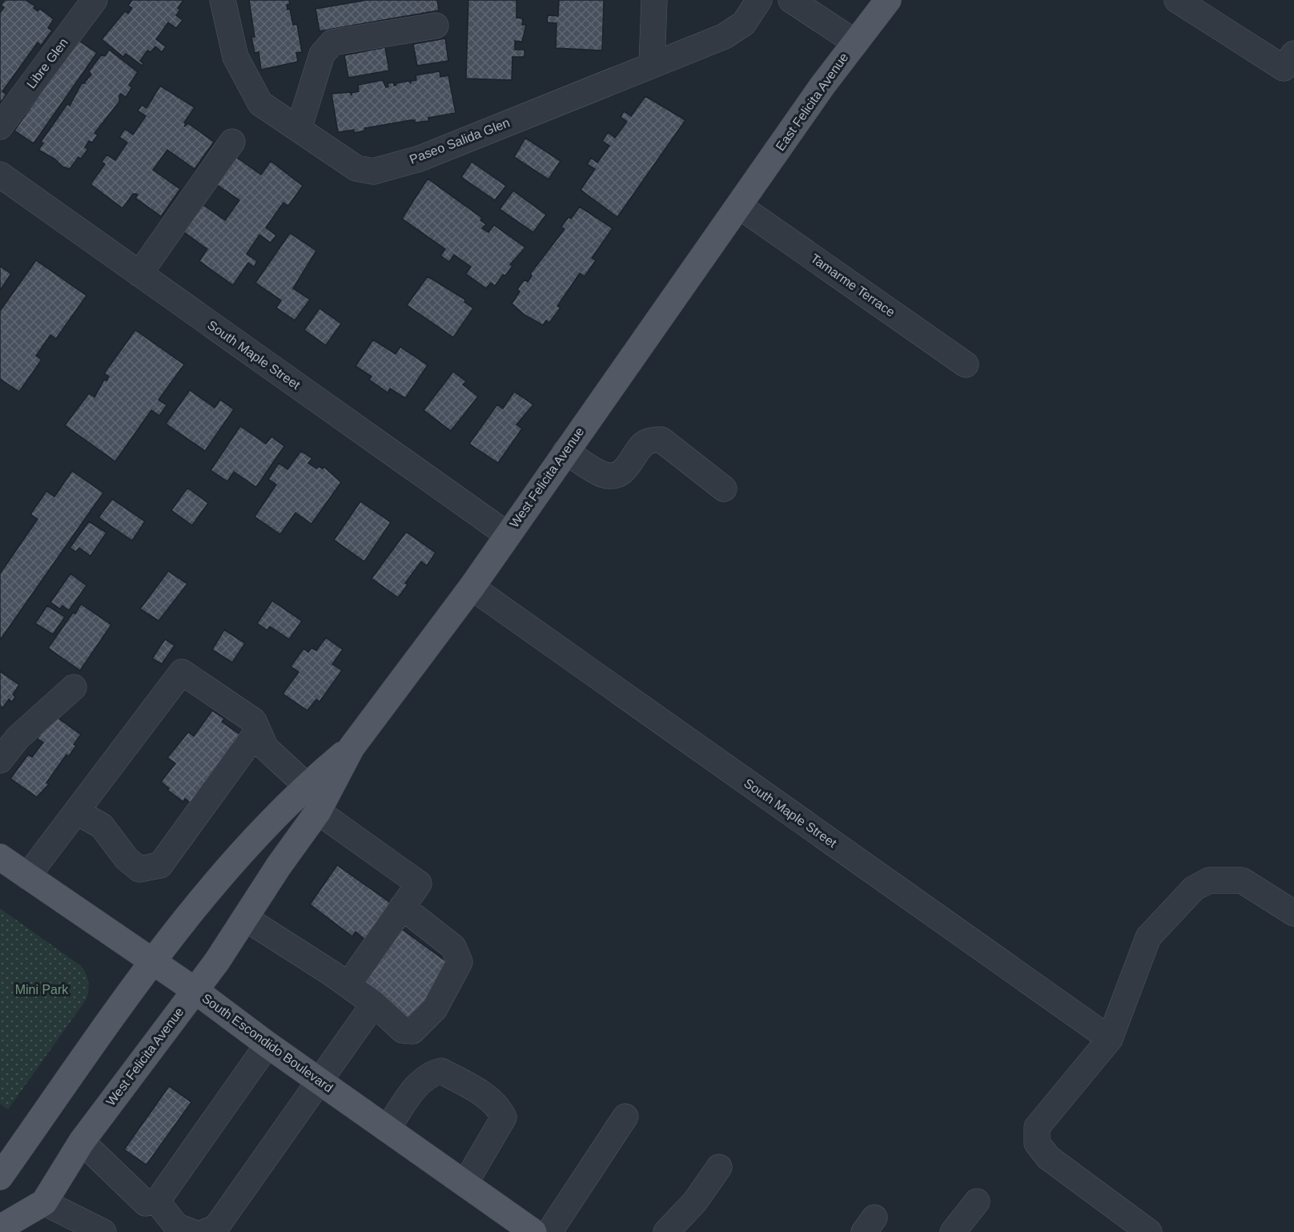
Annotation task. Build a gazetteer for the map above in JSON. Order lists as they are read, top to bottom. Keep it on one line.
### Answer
{"streets":{"main road":["East Felicita Avenue","West Felicita Avenue","South Escondido Boulevard"],"street":["Libre Glen","Paseo Salida Glen","Tamarme Terrace","South Maple Street"]},"crossings":[["East Felicita Avenue","Tamarme Terrace"],["East Felicita Avenue","West Felicita Avenue"],["Tamarme Terrace","West Felicita Avenue"],["South Maple Street","West Felicita Avenue"],["West Felicita Avenue","South Escondido Boulevard"]],"parks":["Mini Park"]}
